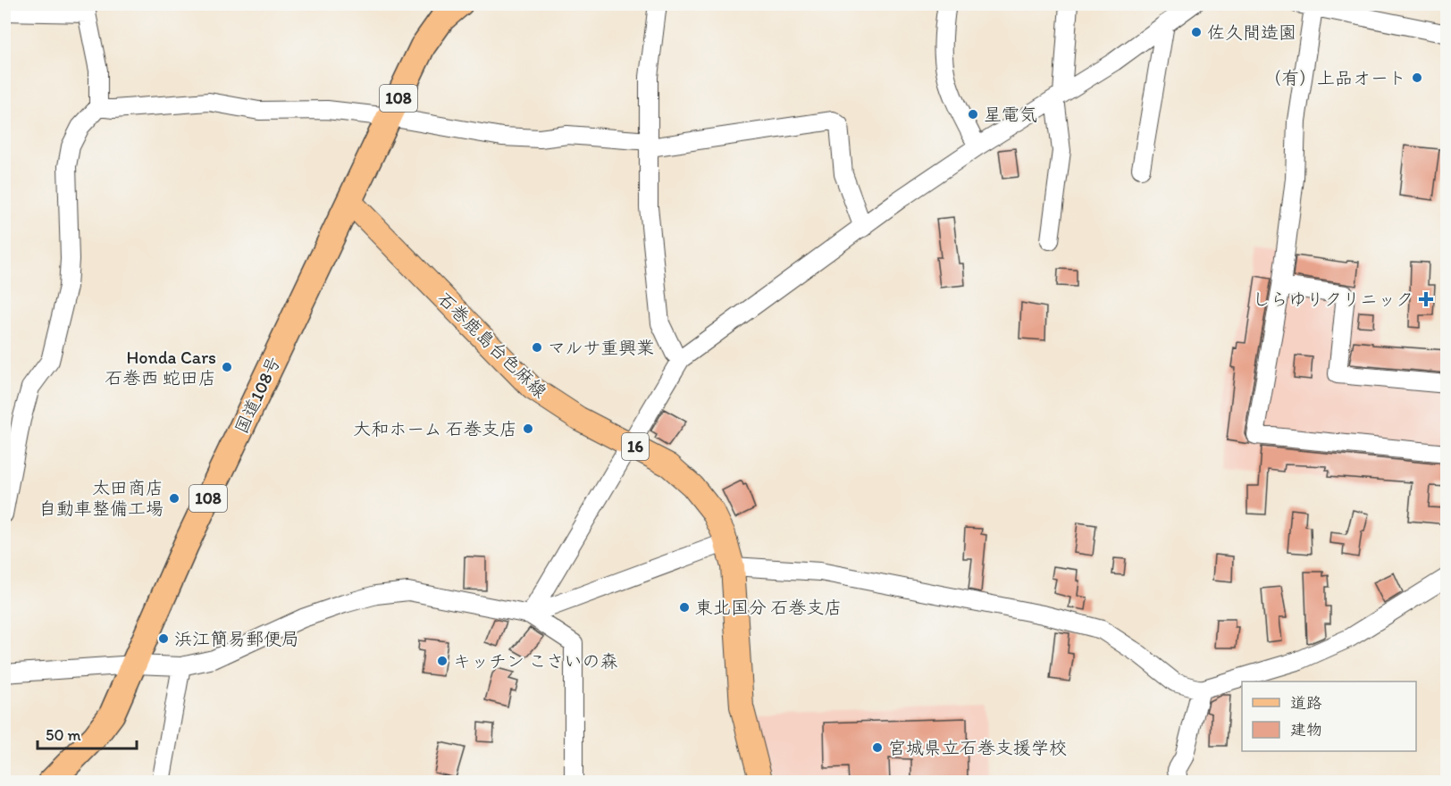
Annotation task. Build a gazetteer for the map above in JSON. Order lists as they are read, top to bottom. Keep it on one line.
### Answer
{"streets":{"highway":["108","国道108号"],"main road":["石巻鹿島台色麻線","16"]},"crossings":[["石巻鹿島台色麻線","国道108号"]],"places":{"other":["佐久間造園","（有）上品オート","星電気","マルサ重興業","Honda Cars 石巻西 蛇田店","大和ホーム 石巻支店","太田商店 自動車整備工場","東北国分 石巻支店","浜江簡易郵便局","キッチン こさいの森","宮城県立石巻支援学校"],"health":["しらゆりクリニック"]},"legend":["道路","建物"],"scale_bar":"50 m"}
